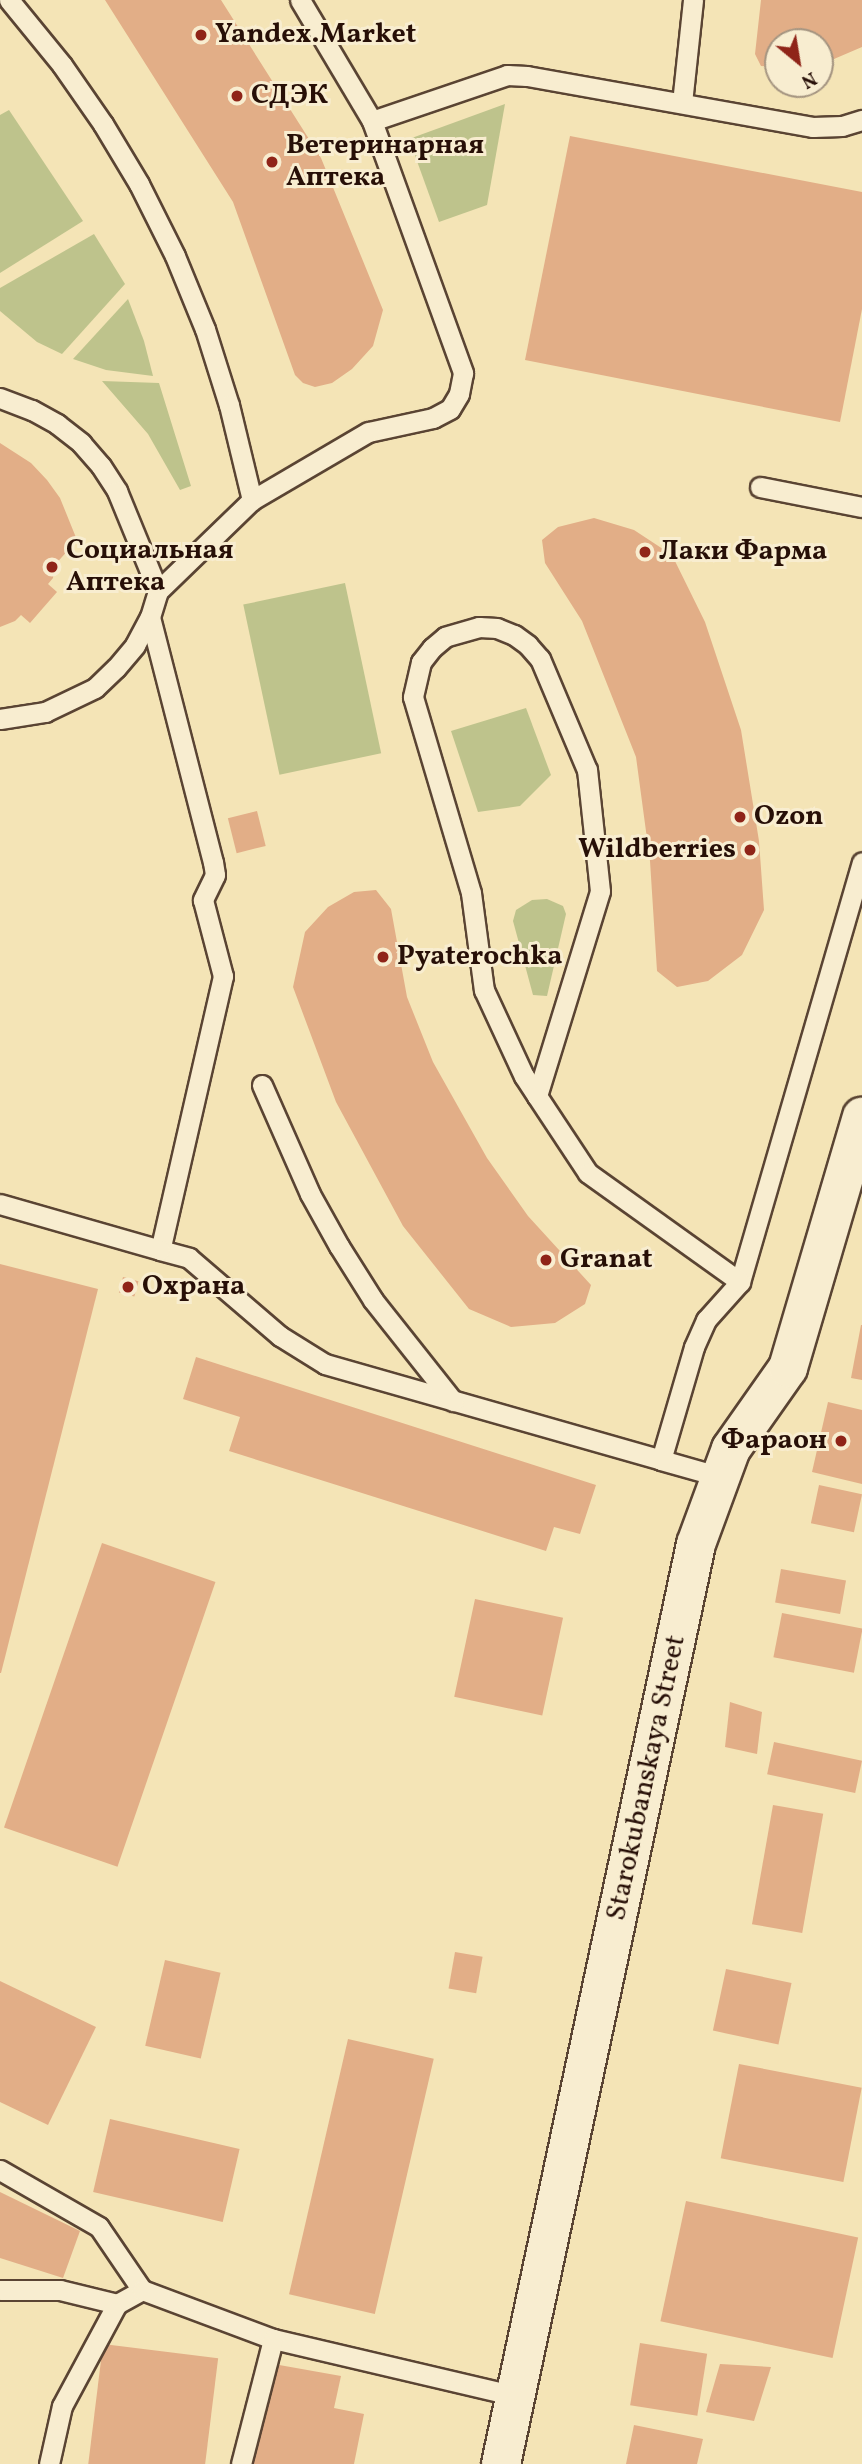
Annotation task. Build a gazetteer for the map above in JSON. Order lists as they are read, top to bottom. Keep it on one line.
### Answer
{"streets":{"street":["Starokubanskaya Street"]},"places":["Yandex.Market","СДЭК","Ветеринарная Аптека","Лаки Фарма","Социальная Аптека","Ozon","Wildberries","Pyaterochka","Granat","Охрана","Фараон"],"north":"bottom right"}
